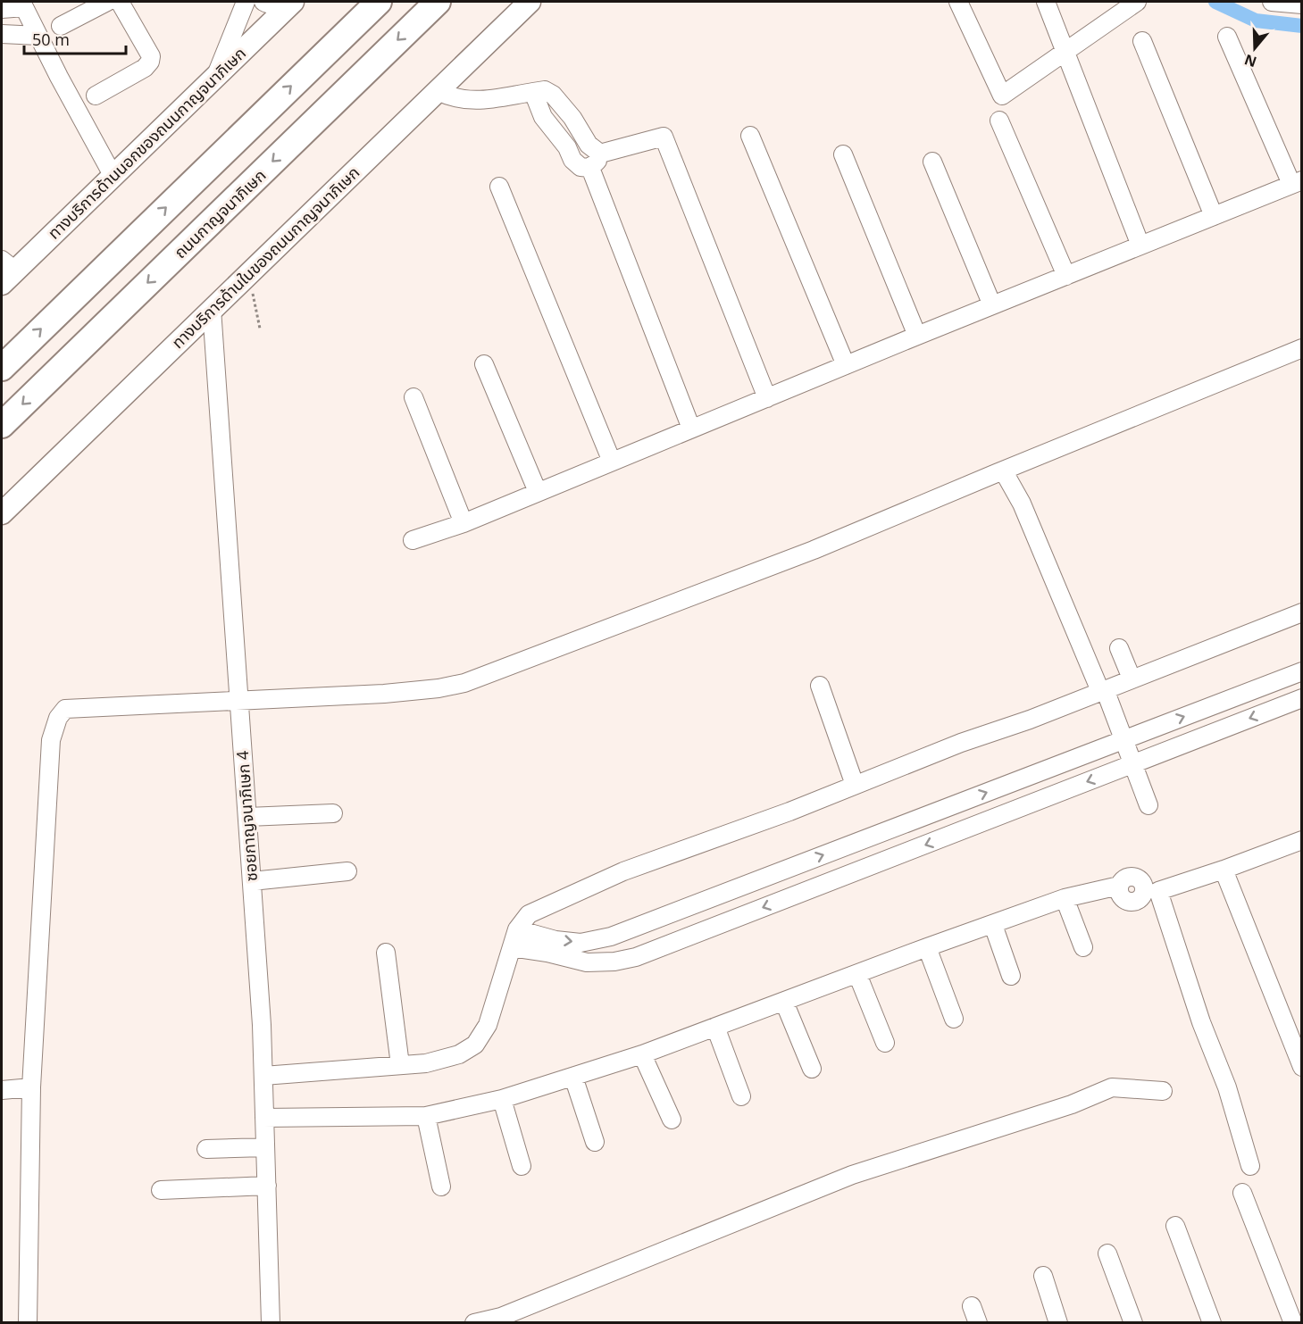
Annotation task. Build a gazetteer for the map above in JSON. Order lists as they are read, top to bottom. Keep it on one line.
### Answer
{"streets":{"highway":["ถนนกาญจนาภิเษก"],"main road":["ทางบริการด้านนอกของถนนกาญจนาภิเษก","ทางบริการด้านในของถนนกาญจนาภิเษก"],"street":["ซอยกาญจนาภิเษก 4"]},"crossings":[["ทางบริการด้านในของถนนกาญจนาภิเษก","ซอยกาญจนาภิเษก 4"]],"scale_bar":"50 m","north":"bottom"}
